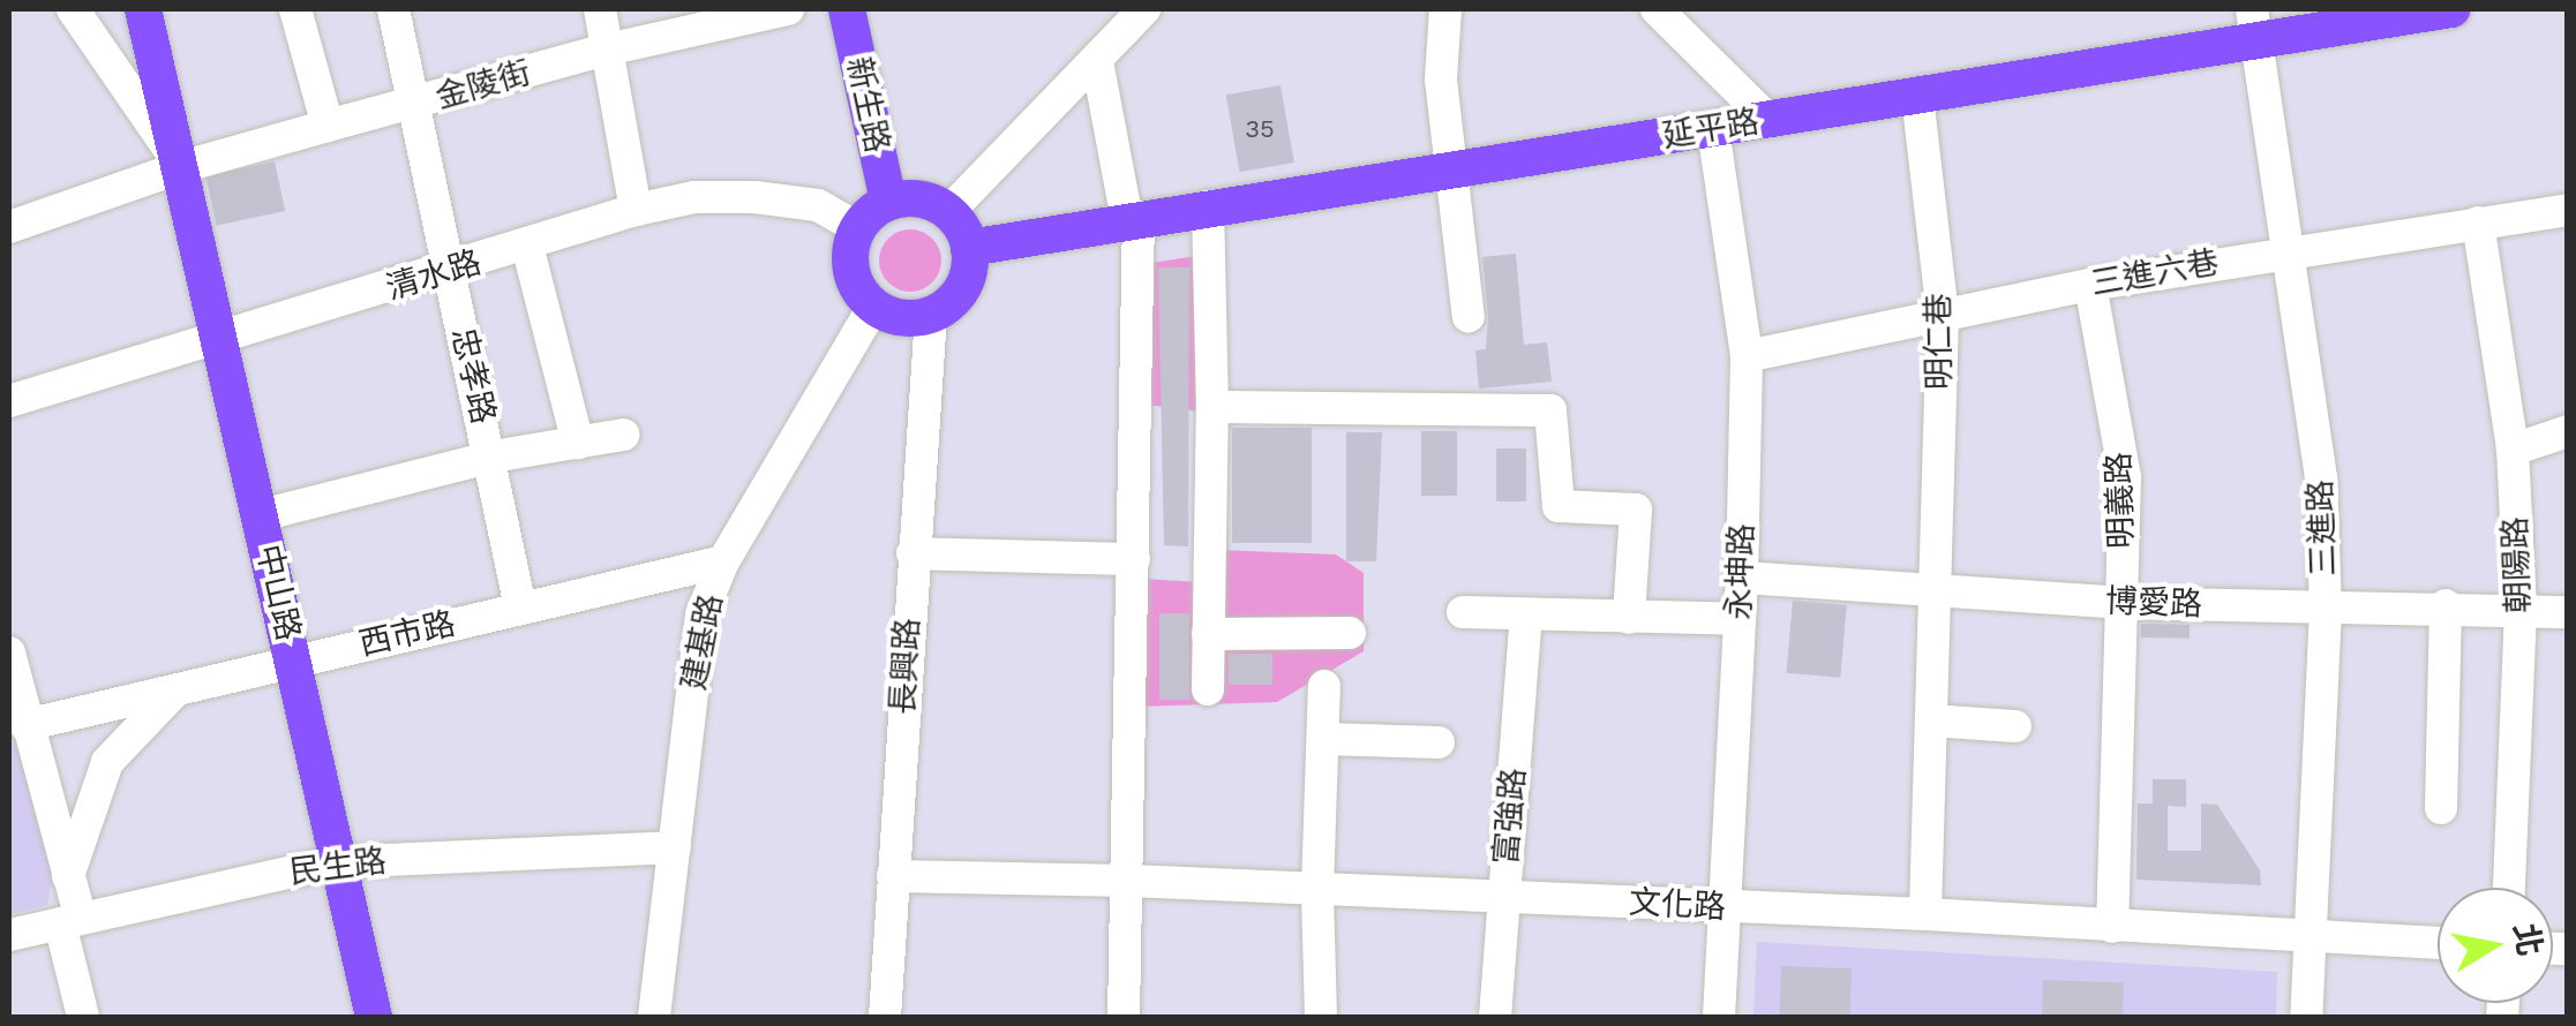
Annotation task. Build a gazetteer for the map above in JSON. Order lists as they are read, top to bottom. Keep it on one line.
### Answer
{"streets":{"main road":["新生路","延平路","中山路"],"street":["金陵街","三進六巷","清水路","明仁巷","忠孝路","明義路","三進路","朝陽路","永坤路","博愛路","西市路","建基路","長興路","富強路","民生路","文化路"]},"crossings":[["金陵街","忠孝路"],["金陵街","中山路"],["新生路","延平路"],["新生路","清水路"],["新生路","建基路"],["新生路","長興路"],["延平路","清水路"],["延平路","明仁巷"],["延平路","三進路"],["延平路","永坤路"],["延平路","建基路"],["延平路","長興路"],["三進六巷","明仁巷"],["三進六巷","明義路"],["三進六巷","三進路"],["三進六巷","朝陽路"],["三進六巷","永坤路"],["清水路","忠孝路"],["清水路","中山路"],["清水路","建基路"],["清水路","長興路"],["明仁巷","博愛路"],["明仁巷","文化路"],["忠孝路","西市路"],["明義路","博愛路"],["明義路","文化路"],["三進路","博愛路"],["三進路","文化路"],["朝陽路","博愛路"],["永坤路","博愛路"],["永坤路","文化路"],["中山路","西市路"],["中山路","民生路"],["西市路","建基路"],["建基路","長興路"],["建基路","民生路"],["長興路","文化路"],["富強路","文化路"]],"house_numbers":["35"],"north":"right"}
